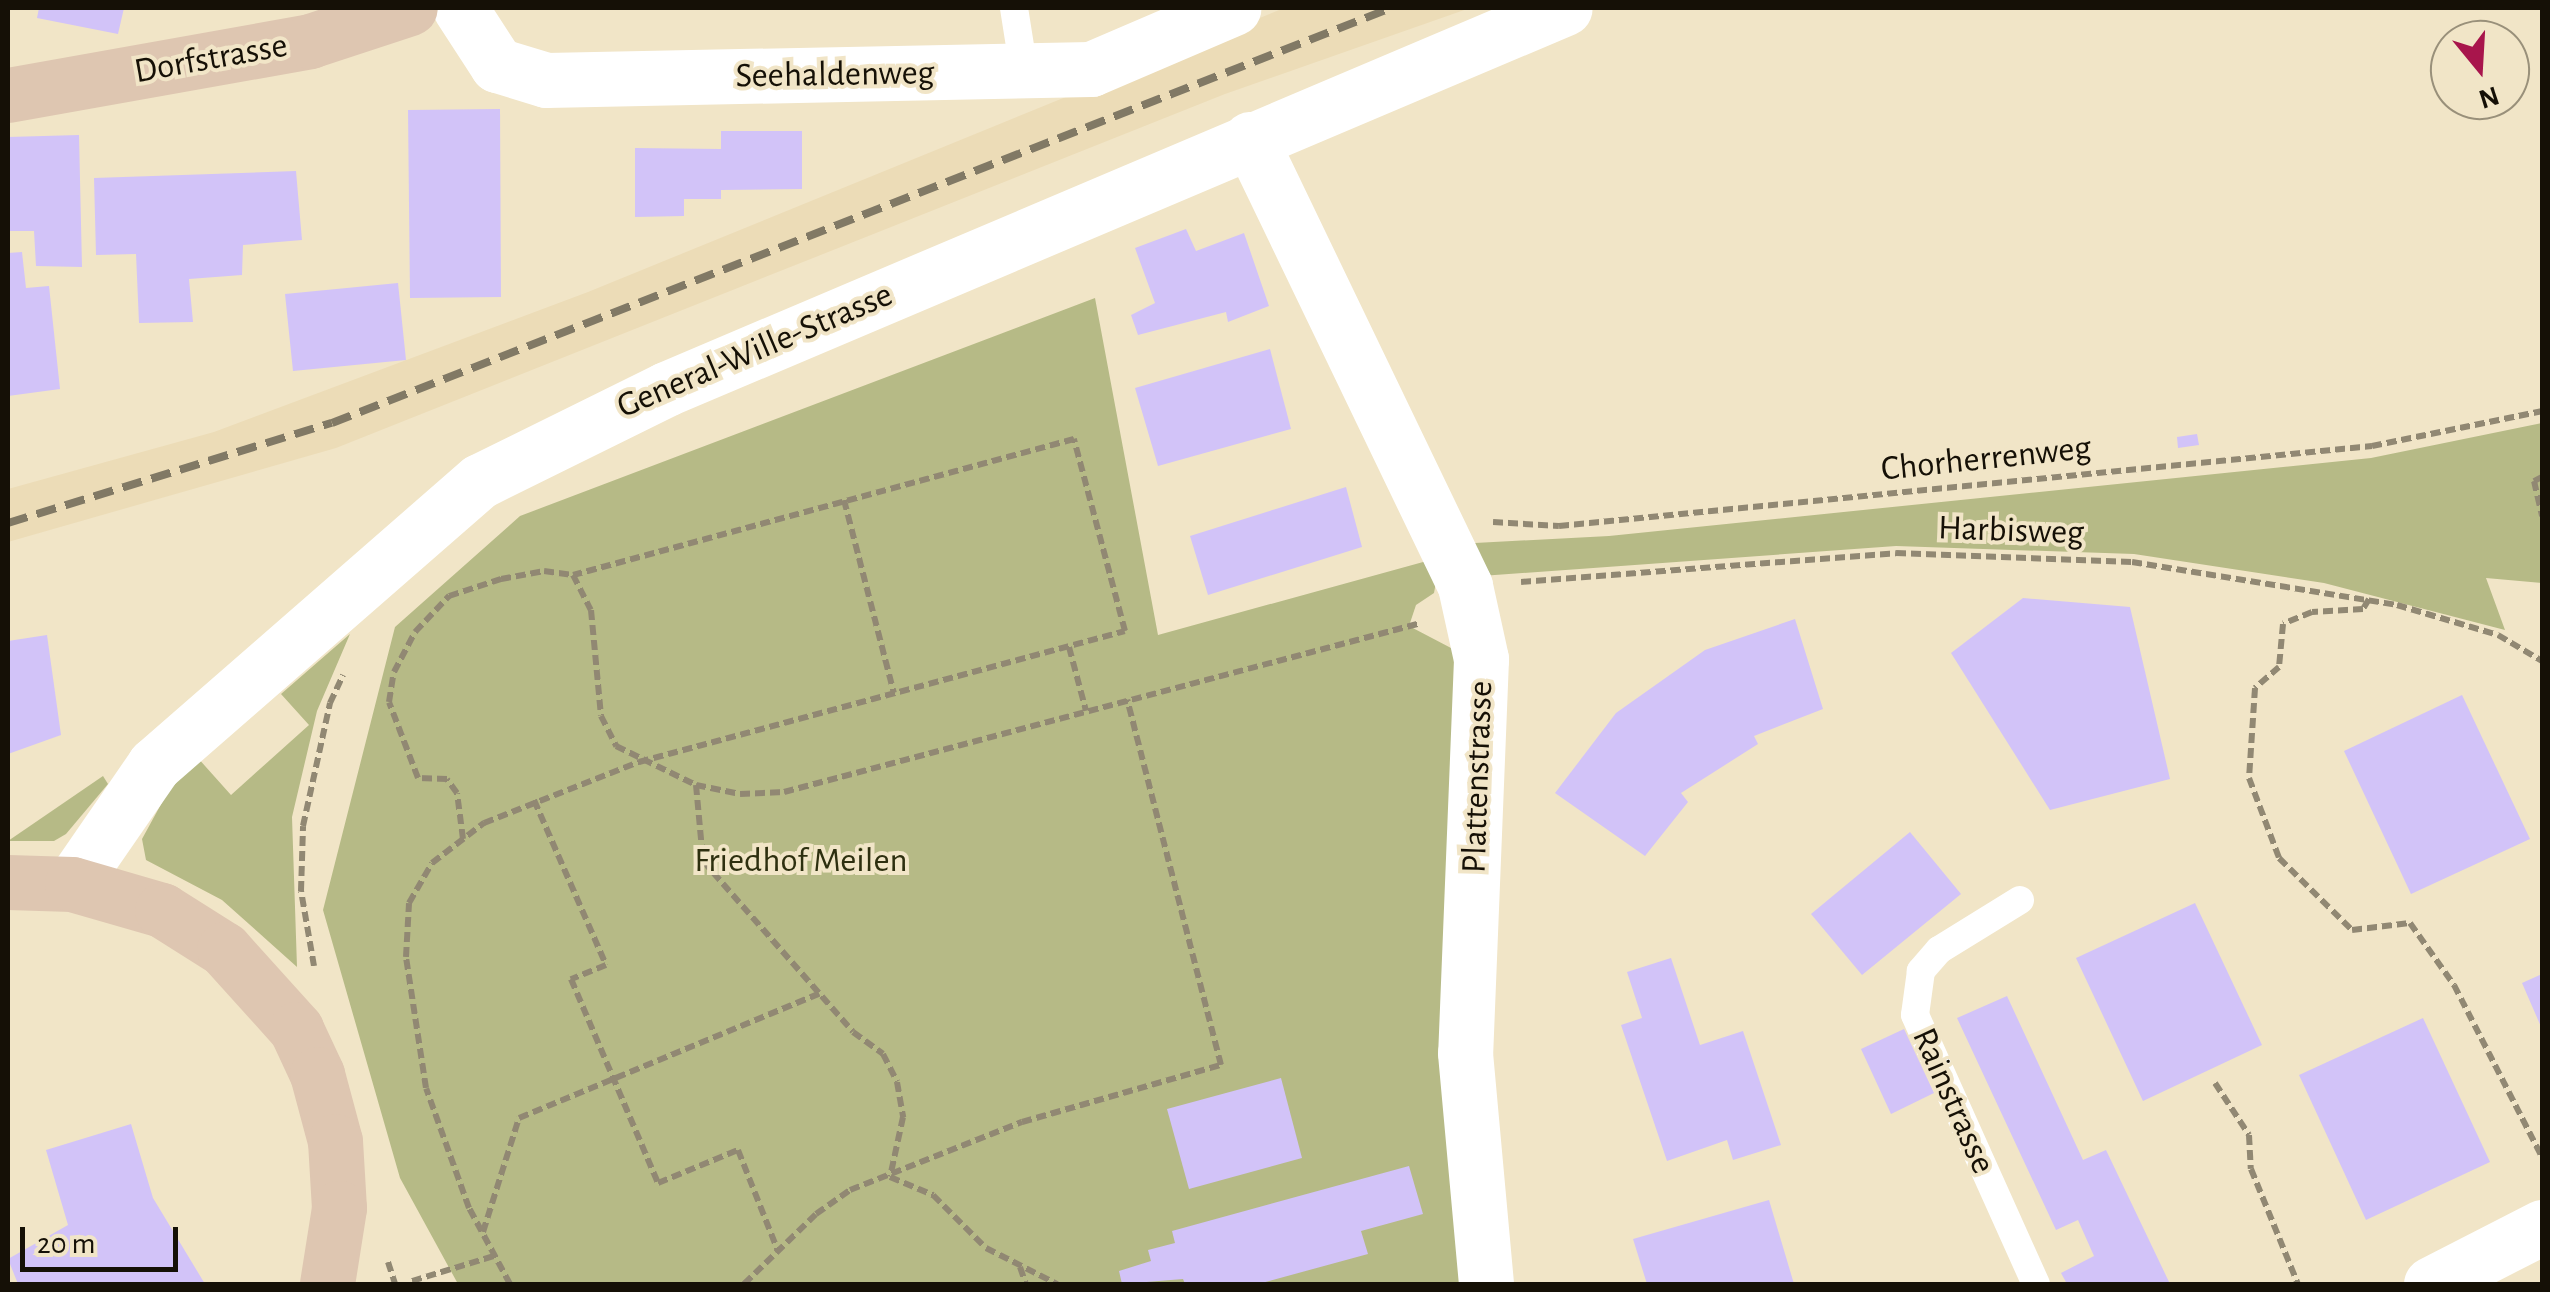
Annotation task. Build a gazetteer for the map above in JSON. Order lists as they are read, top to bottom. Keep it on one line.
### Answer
{"streets":{"street":["Dorfstrasse","Seehaldenweg","General-Wille-Strasse","Plattenstrasse"],"lane":["Rainstrasse"],"path":["Chorherrenweg","Harbisweg"]},"crossings":[["General-Wille-Strasse","Plattenstrasse"],["Chorherrenweg","Plattenstrasse"],["Harbisweg","Plattenstrasse"]],"parks":["Friedhof Meilen"],"scale_bar":"20 m","north":"bottom"}
